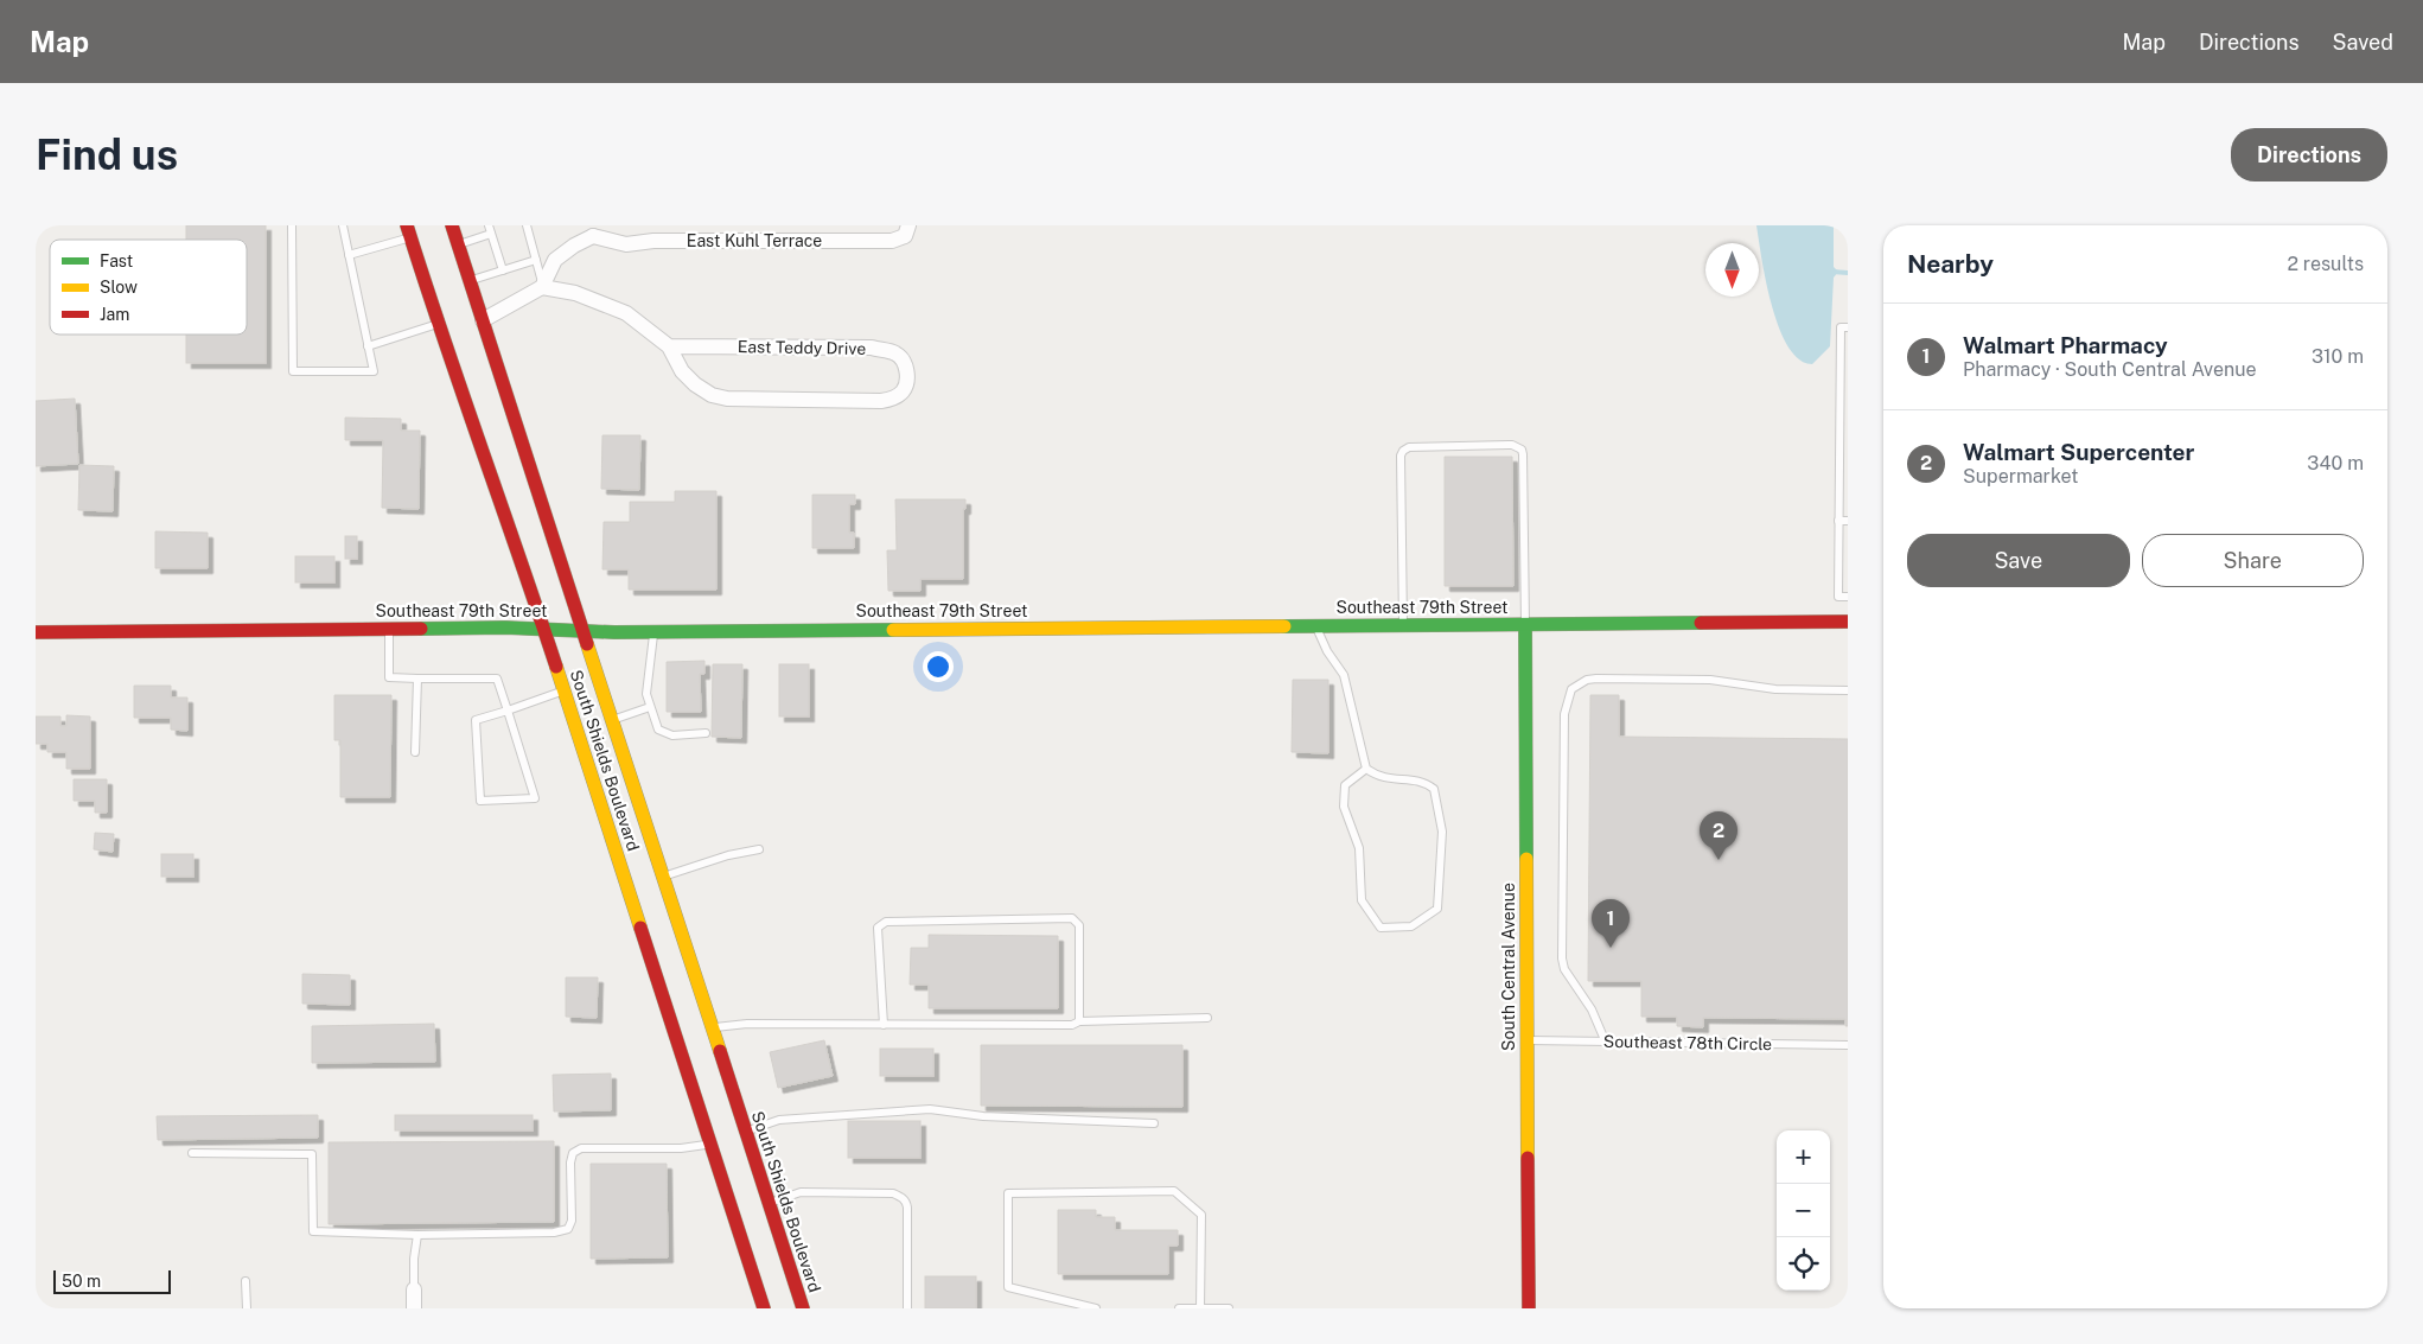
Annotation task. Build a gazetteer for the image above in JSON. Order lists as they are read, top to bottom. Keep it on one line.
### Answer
{"streets":{"street":["East Kuhl Terrace","East Teddy Drive","Southeast 79th Street","South Shields Boulevard","South Central Avenue"],"lane":["Southeast 78th Circle"]},"crossings":[["Southeast 79th Street","South Shields Boulevard"],["Southeast 79th Street","South Central Avenue"],["South Central Avenue","Southeast 78th Circle"]],"legend":["Fast","Slow","Jam"],"scale_bar":"50 m","north":"bottom","page":{"header":"Map","nav":["Map","Directions","Saved"],"buttons":["Directions",["Save","Share"]],"title":"Find us","heading":["Nearby","2 results"],"list":[{"mark":"1","name":"Walmart Pharmacy","note":"Pharmacy · South Central Avenue","value":"310 m"},{"mark":"2","name":"Walmart Supercenter","note":"Supermarket","value":"340 m"}],"pins":["2","1"],"map_buttons":["+","−"],"scale":"50 m"}}
